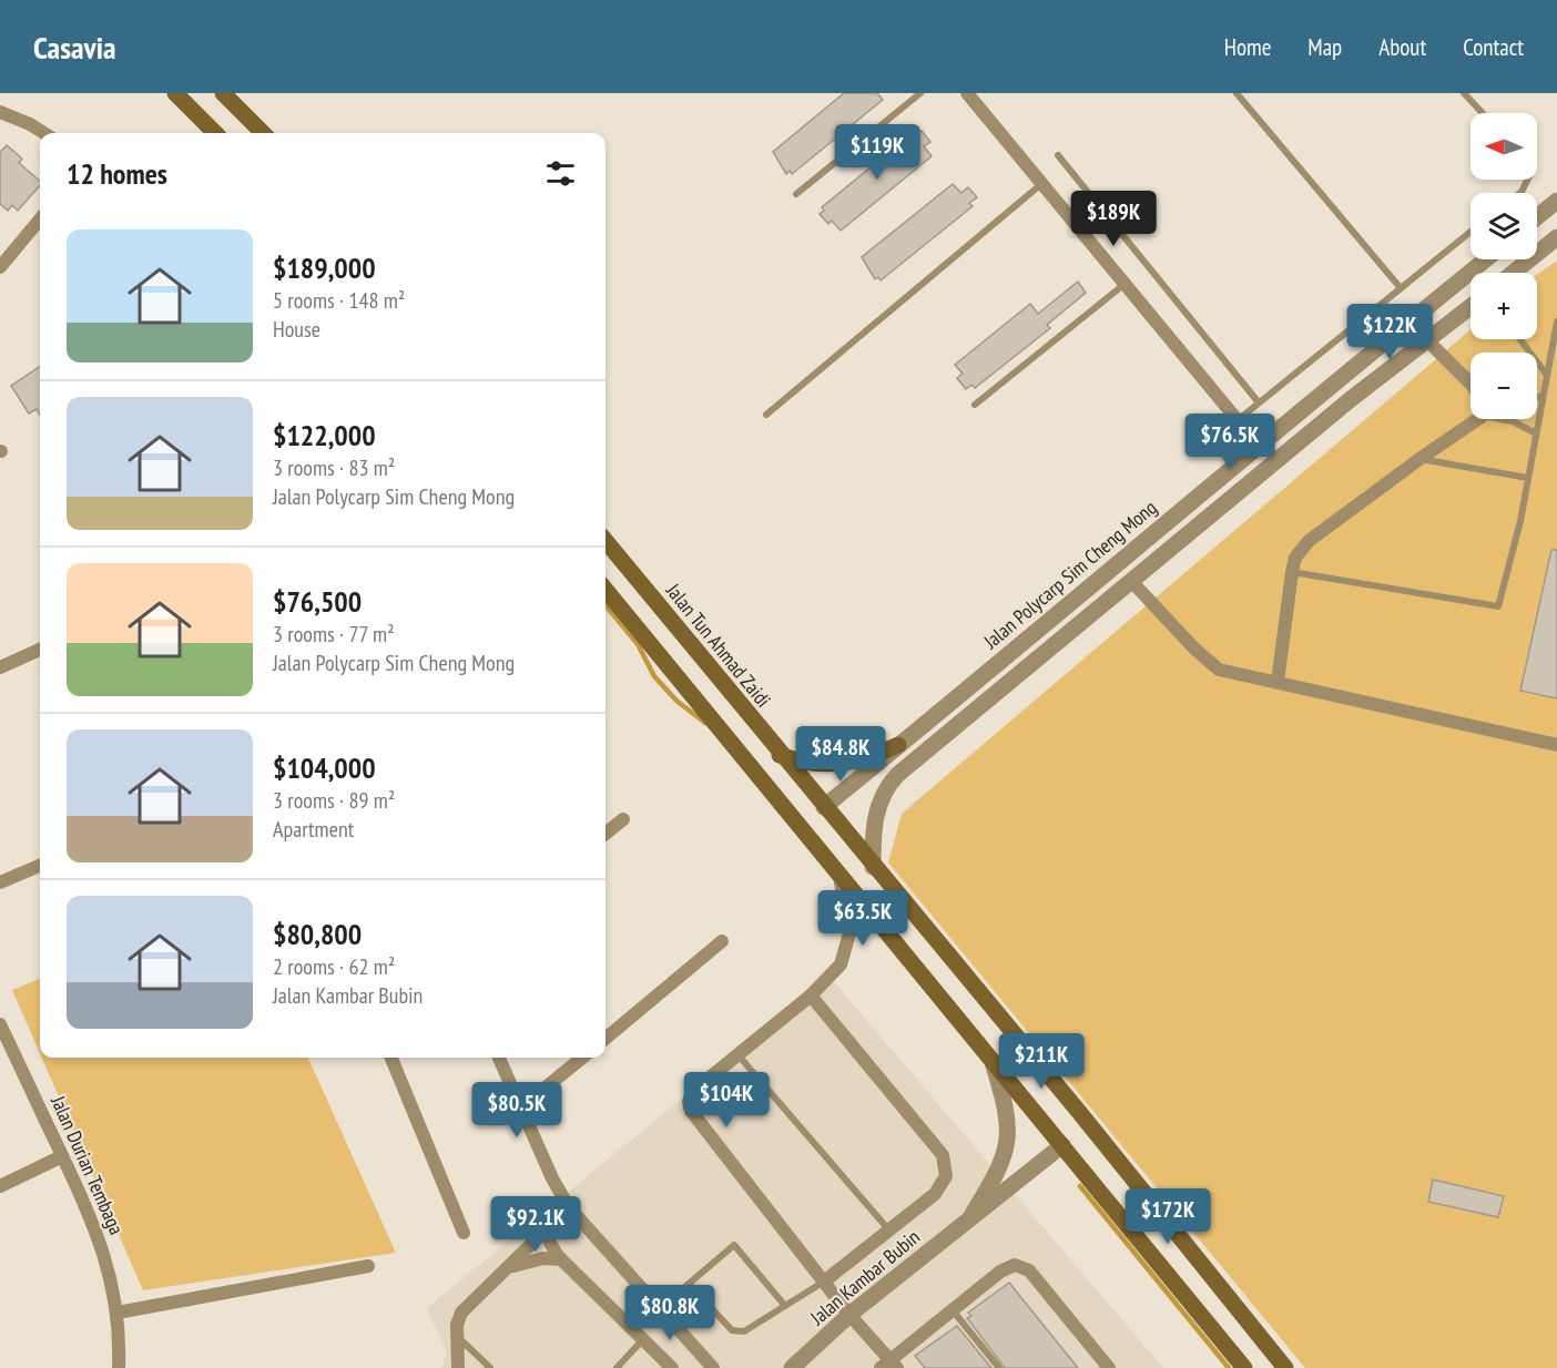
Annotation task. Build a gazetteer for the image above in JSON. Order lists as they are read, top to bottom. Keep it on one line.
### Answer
{"streets":{"main road":["Jalan Tun Ahmad Zaidi"],"street":["Jalan Polycarp Sim Cheng Mong","Jalan Durian Tembaga","Jalan Kambar Bubin"]},"crossings":[["Jalan Polycarp Sim Cheng Mong","Jalan Tun Ahmad Zaidi"]],"north":"left","page":{"header":"Casavia","nav":["Home","Map","About","Contact"],"map_buttons":["+","−"],"price":["$119K","$189K","$122K","$76.5K","$84.8K","$63.5K","$211K","$104K","$80.5K","$172K","$92.1K","$80.8K"],"heading":"12 homes","list":[{"name":"$189,000","note":"5 rooms · 148 m² · House"},{"name":"$122,000","note":"3 rooms · 83 m² · Jalan Polycarp Sim Cheng Mong"},{"name":"$76,500","note":"3 rooms · 77 m² · Jalan Polycarp Sim Cheng Mong"},{"name":"$104,000","note":"3 rooms · 89 m² · Apartment"},{"name":"$80,800","note":"2 rooms · 62 m² · Jalan Kambar Bubin"}]}}
